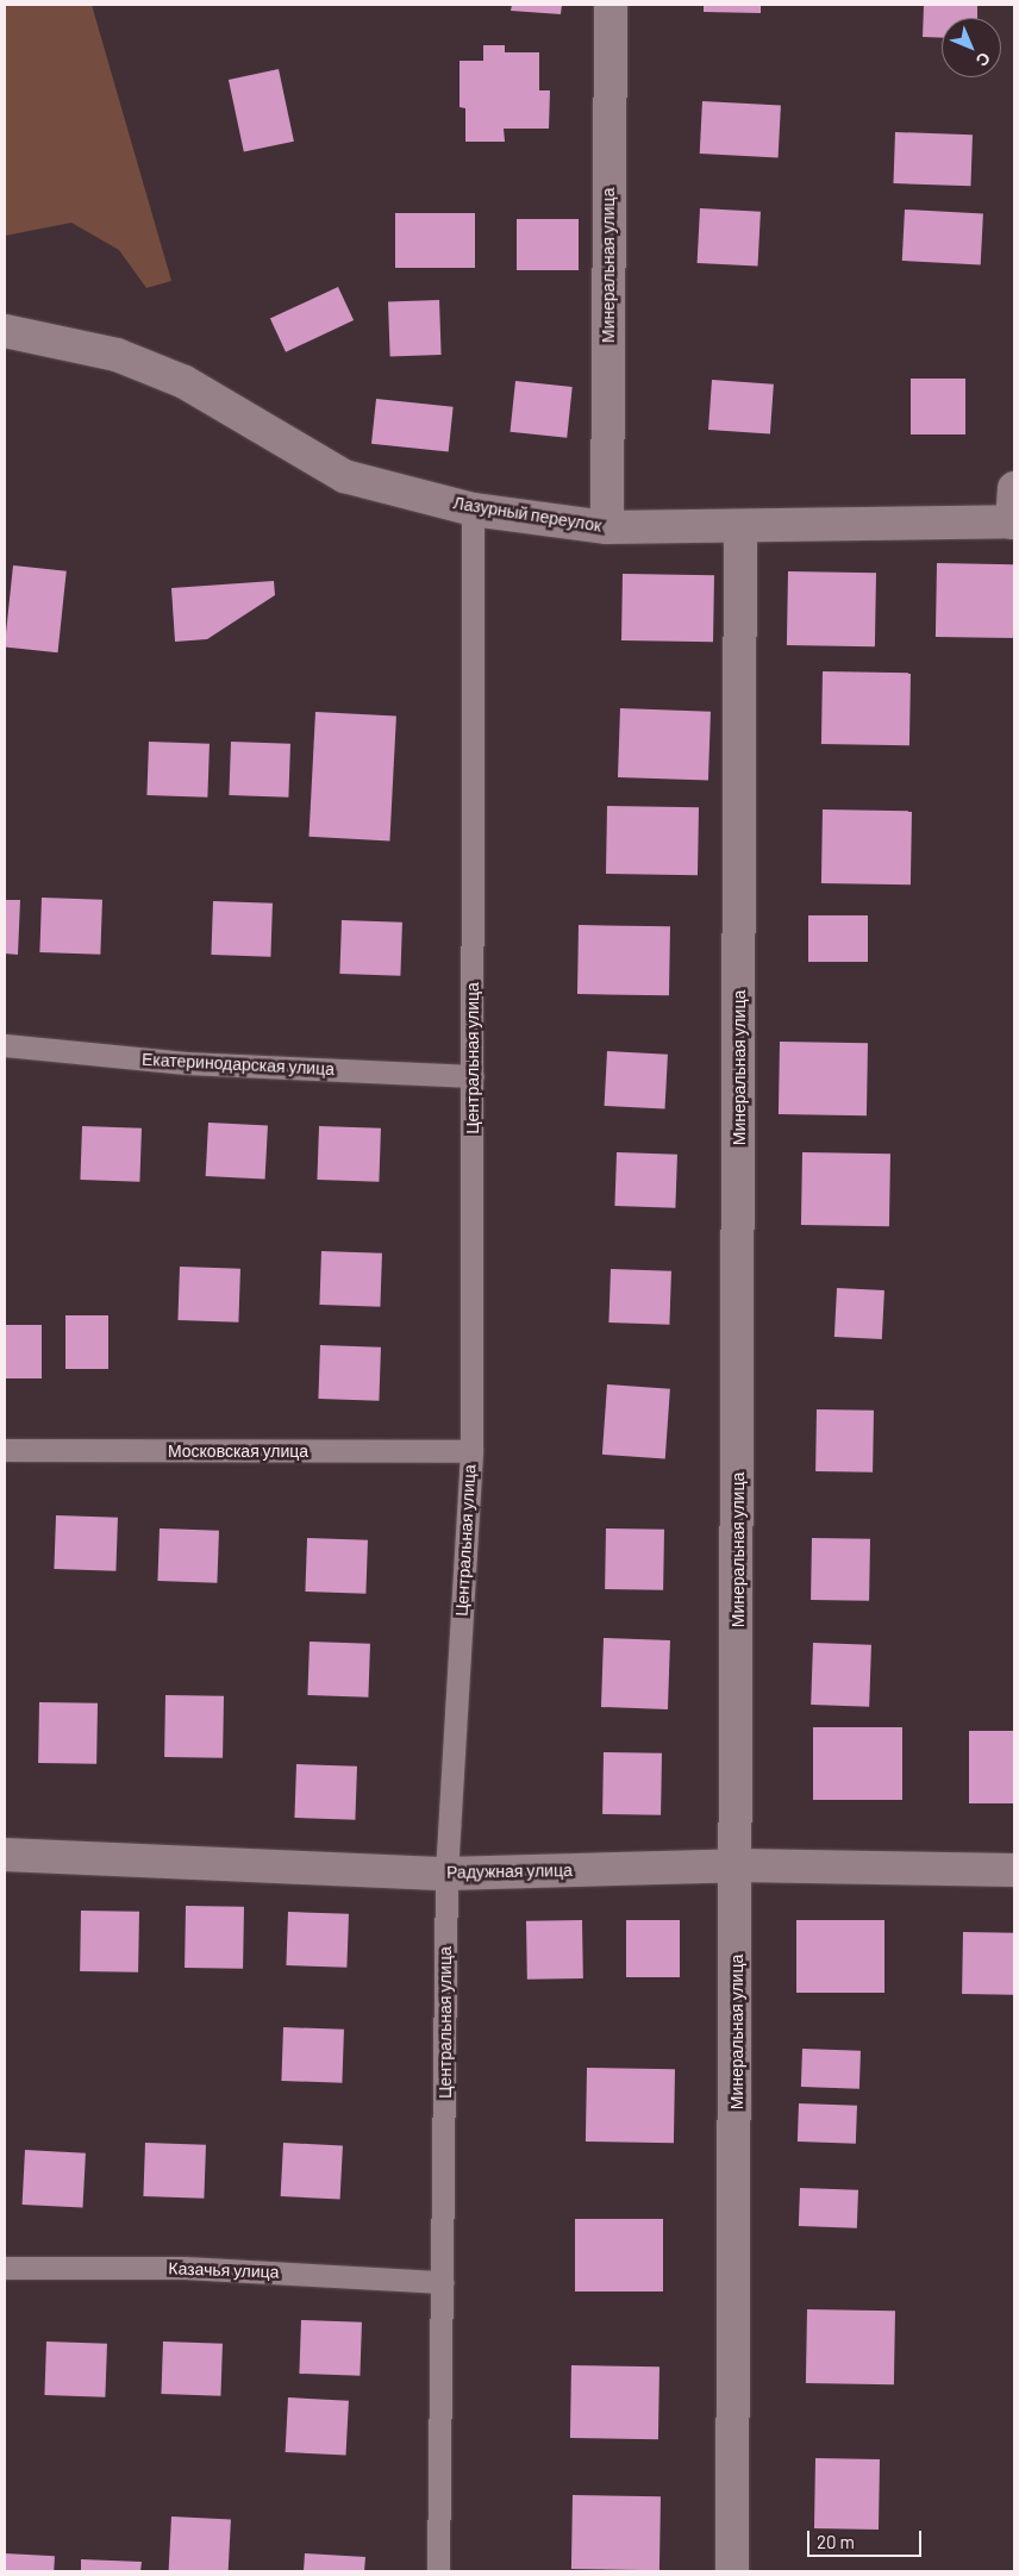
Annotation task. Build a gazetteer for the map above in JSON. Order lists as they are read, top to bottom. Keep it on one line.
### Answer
{"streets":{"street":["Минеральная улица","Лазурный переулок","Радужная улица"],"lane":["Центральная улица","Екатеринодарская улица","Московская улица","Казачья улица"]},"crossings":[["Минеральная улица","Лазурный переулок"],["Минеральная улица","Радужная улица"],["Лазурный переулок","Центральная улица"],["Центральная улица","Екатеринодарская улица"],["Центральная улица","Московская улица"],["Центральная улица","Радужная улица"],["Центральная улица","Казачья улица"]],"scale_bar":"20 m","north":"bottom right"}
